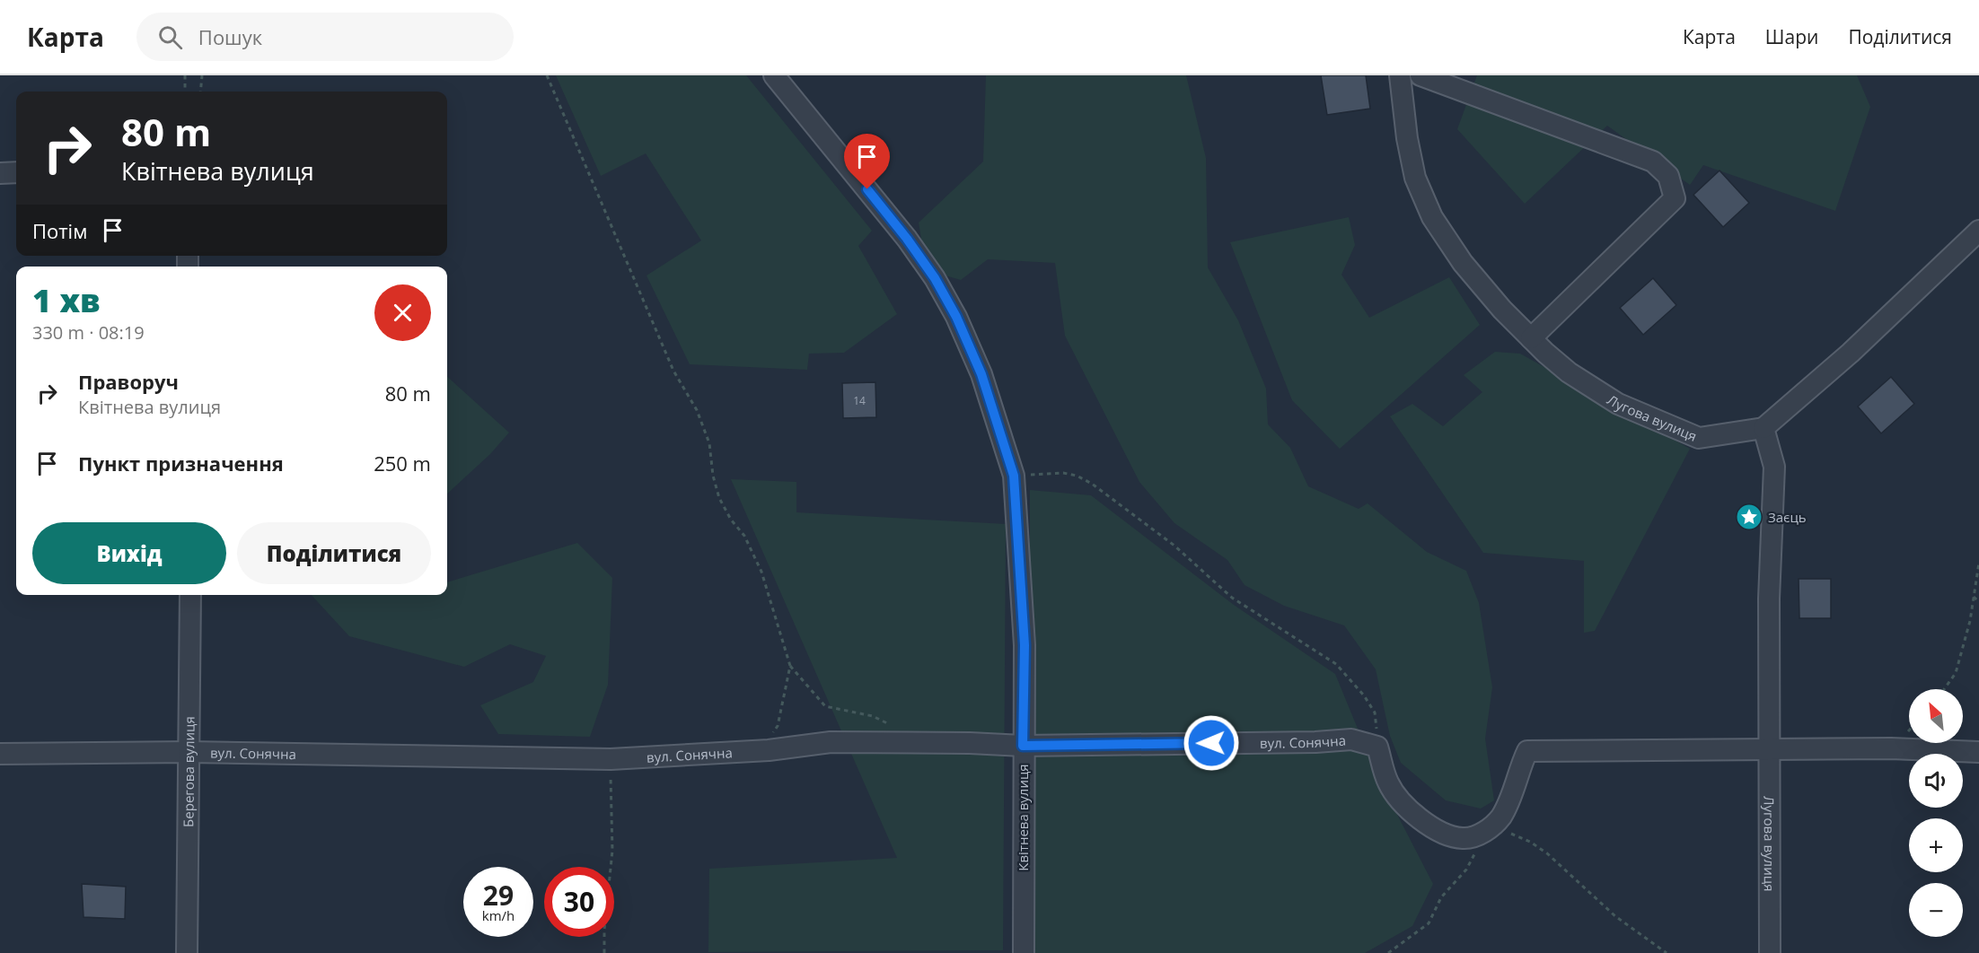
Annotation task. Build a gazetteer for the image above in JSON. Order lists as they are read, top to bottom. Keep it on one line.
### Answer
{"streets":{"street":["Лугова вулиця","вул. Сонячна","Берегова вулиця","Квітнева вулиця"]},"crossings":[["вул. Сонячна","Берегова вулиця"],["вул. Сонячна","Квітнева вулиця"]],"places":{"place":["Заєць"]},"house_numbers":["14"],"north":"top left","page":{"header":"Карта","search":"Пошук","nav":["Карта","Шари","Поділитися"],"turn":["80 m","Квітнева вулиця"],"then":"Потім","heading":["1 хв","330 m · 08:19"],"list":[{"name":"Праворуч","note":"Квітнева вулиця","value":"80 m"},{"name":"Пункт призначення","value":"250 m"}],"buttons":["Вихід","Поділитися"],"map_buttons":["+","−"],"speed":"29 km/h","limit":"30"}}
